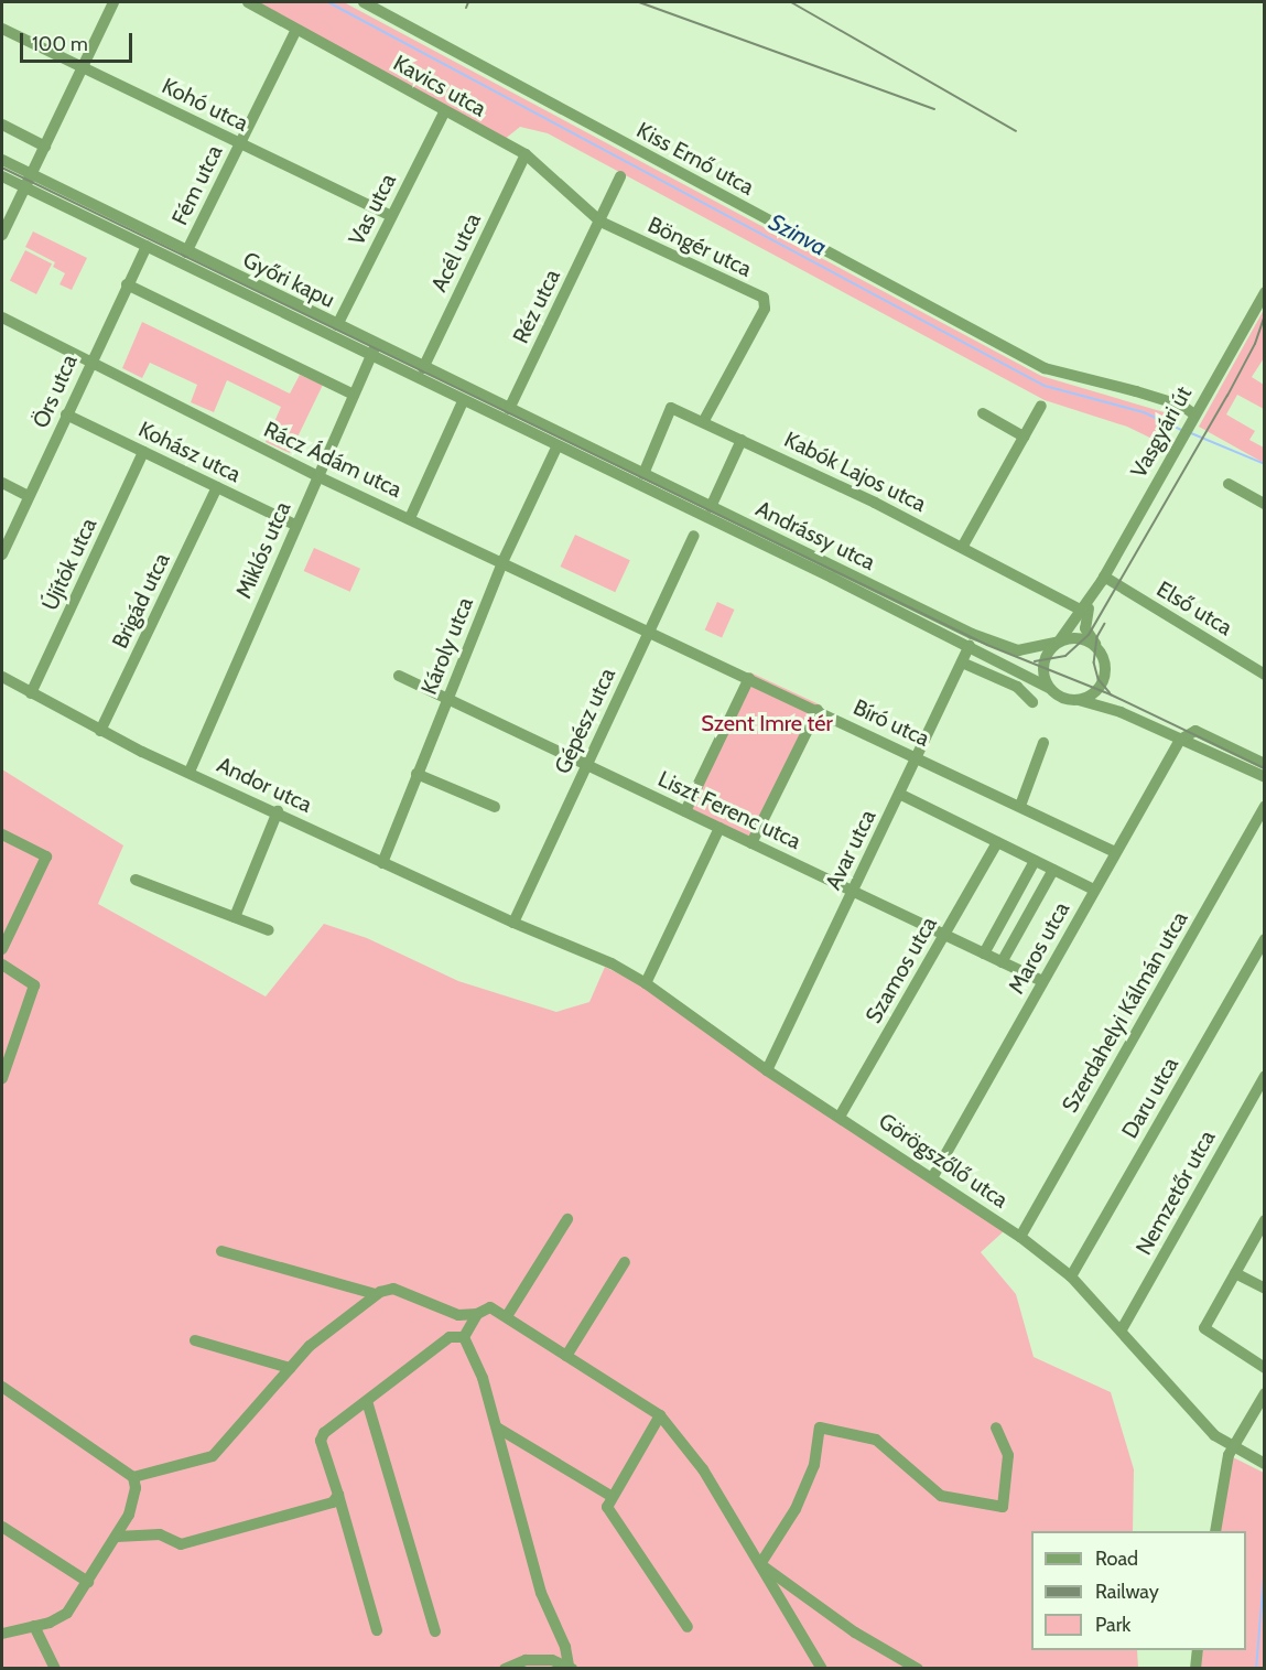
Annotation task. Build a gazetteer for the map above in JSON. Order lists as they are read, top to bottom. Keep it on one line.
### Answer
{"streets":{"street":["Kavics utca","Kohó utca","Kiss Ernő utca","Fém utca","Vas utca","Böngér utca","Acél utca","Győri kapu","Réz utca","Örs utca","Vasgyári út","Kohász utca","Rácz Ádám utca","Kabók Lajos utca","Andrássy utca","Miklós utca","Újítók utca","Brigád utca","Első utca","Károly utca","Gépész utca","Bíró utca","Andor utca","Liszt Ferenc utca","Avar utca","Maros utca","Szamos utca","Szerdahelyi Kálmán utca","Daru utca","Görögszőlő utca","Nemzetőr utca"]},"crossings":[["Kavics utca","Fém utca"],["Kavics utca","Vas utca"],["Kavics utca","Böngér utca"],["Kavics utca","Acél utca"],["Kavics utca","Réz utca"],["Kohó utca","Fém utca"],["Kohó utca","Vas utca"],["Kiss Ernő utca","Vasgyári út"],["Fém utca","Győri kapu"],["Vas utca","Győri kapu"],["Böngér utca","Réz utca"],["Böngér utca","Kabók Lajos utca"],["Acél utca","Győri kapu"],["Győri kapu","Réz utca"],["Győri kapu","Örs utca"],["Győri kapu","Andrássy utca"],["Győri kapu","Miklós utca"],["Győri kapu","Károly utca"],["Örs utca","Kohász utca"],["Örs utca","Rácz Ádám utca"],["Vasgyári út","Kabók Lajos utca"],["Vasgyári út","Andrássy utca"],["Vasgyári út","Első utca"],["Kohász utca","Miklós utca"],["Kohász utca","Újítók utca"],["Kohász utca","Brigád utca"],["Rácz Ádám utca","Miklós utca"],["Rácz Ádám utca","Károly utca"],["Rácz Ádám utca","Gépész utca"],["Rácz Ádám utca","Bíró utca"],["Kabók Lajos utca","Andrássy utca"],["Andrássy utca","Károly utca"],["Andrássy utca","Avar utca"],["Miklós utca","Andor utca"],["Újítók utca","Andor utca"],["Brigád utca","Andor utca"],["Károly utca","Andor utca"],["Károly utca","Liszt Ferenc utca"],["Gépész utca","Bíró utca"],["Gépész utca","Andor utca"],["Gépész utca","Liszt Ferenc utca"],["Gépész utca","Görögszőlő utca"],["Bíró utca","Avar utca"],["Bíró utca","Maros utca"],["Andor utca","Görögszőlő utca"],["Liszt Ferenc utca","Avar utca"],["Liszt Ferenc utca","Maros utca"],["Liszt Ferenc utca","Szamos utca"],["Avar utca","Görögszőlő utca"],["Maros utca","Görögszőlő utca"],["Szamos utca","Görögszőlő utca"],["Szerdahelyi Kálmán utca","Görögszőlő utca"],["Daru utca","Görögszőlő utca"],["Görögszőlő utca","Nemzetőr utca"]],"water":["Szinva"],"parks":["Szent Imre tér"],"legend":["Road","Railway","Park"],"scale_bar":"100 m"}
